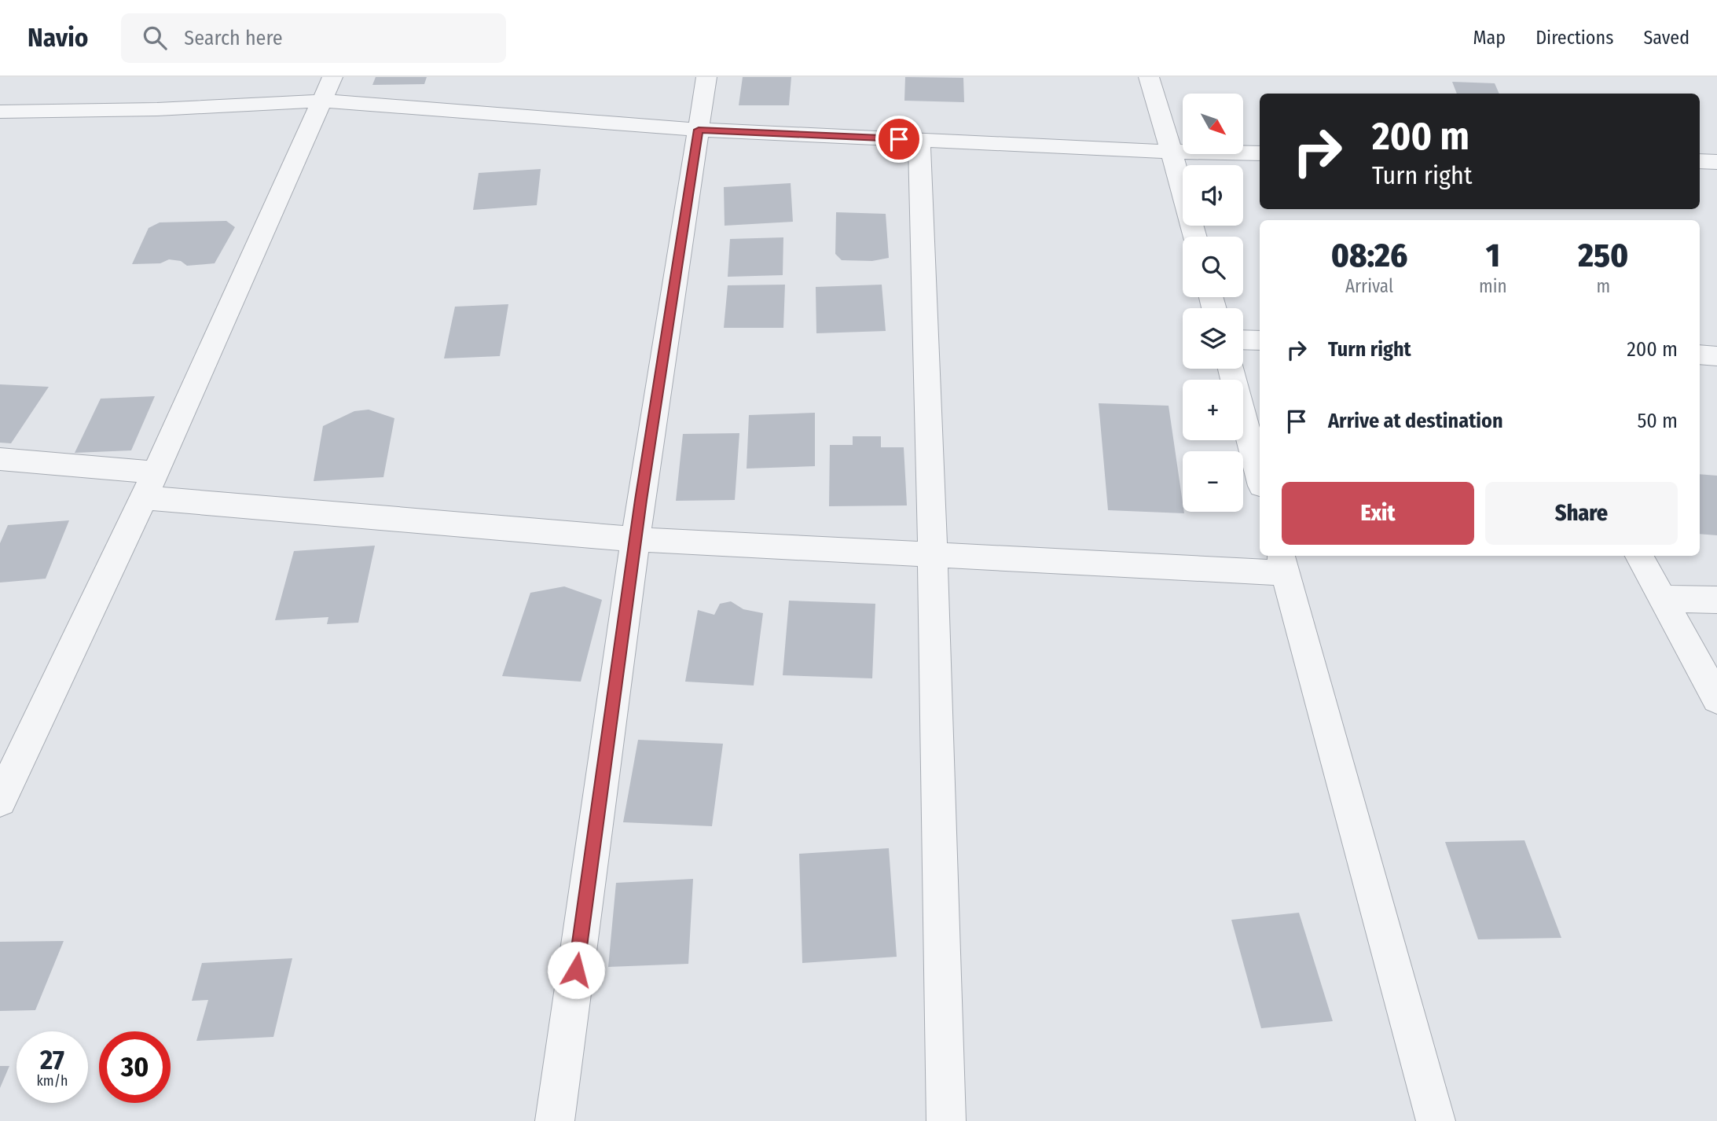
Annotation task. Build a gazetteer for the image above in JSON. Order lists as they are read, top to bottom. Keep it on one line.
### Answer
{"north":"bottom right","page":{"header":"Navio","search":"Search here","nav":["Map","Directions","Saved"],"map_buttons":["+","−"],"turn":["200 m","Turn right"],"eta":["08:26","Arrival","1","min","250","m"],"list":[{"name":"Turn right","value":"200 m"},{"name":"Arrive at destination","value":"50 m"}],"buttons":["Exit","Share"],"speed":"27 km/h","limit":"30"}}
